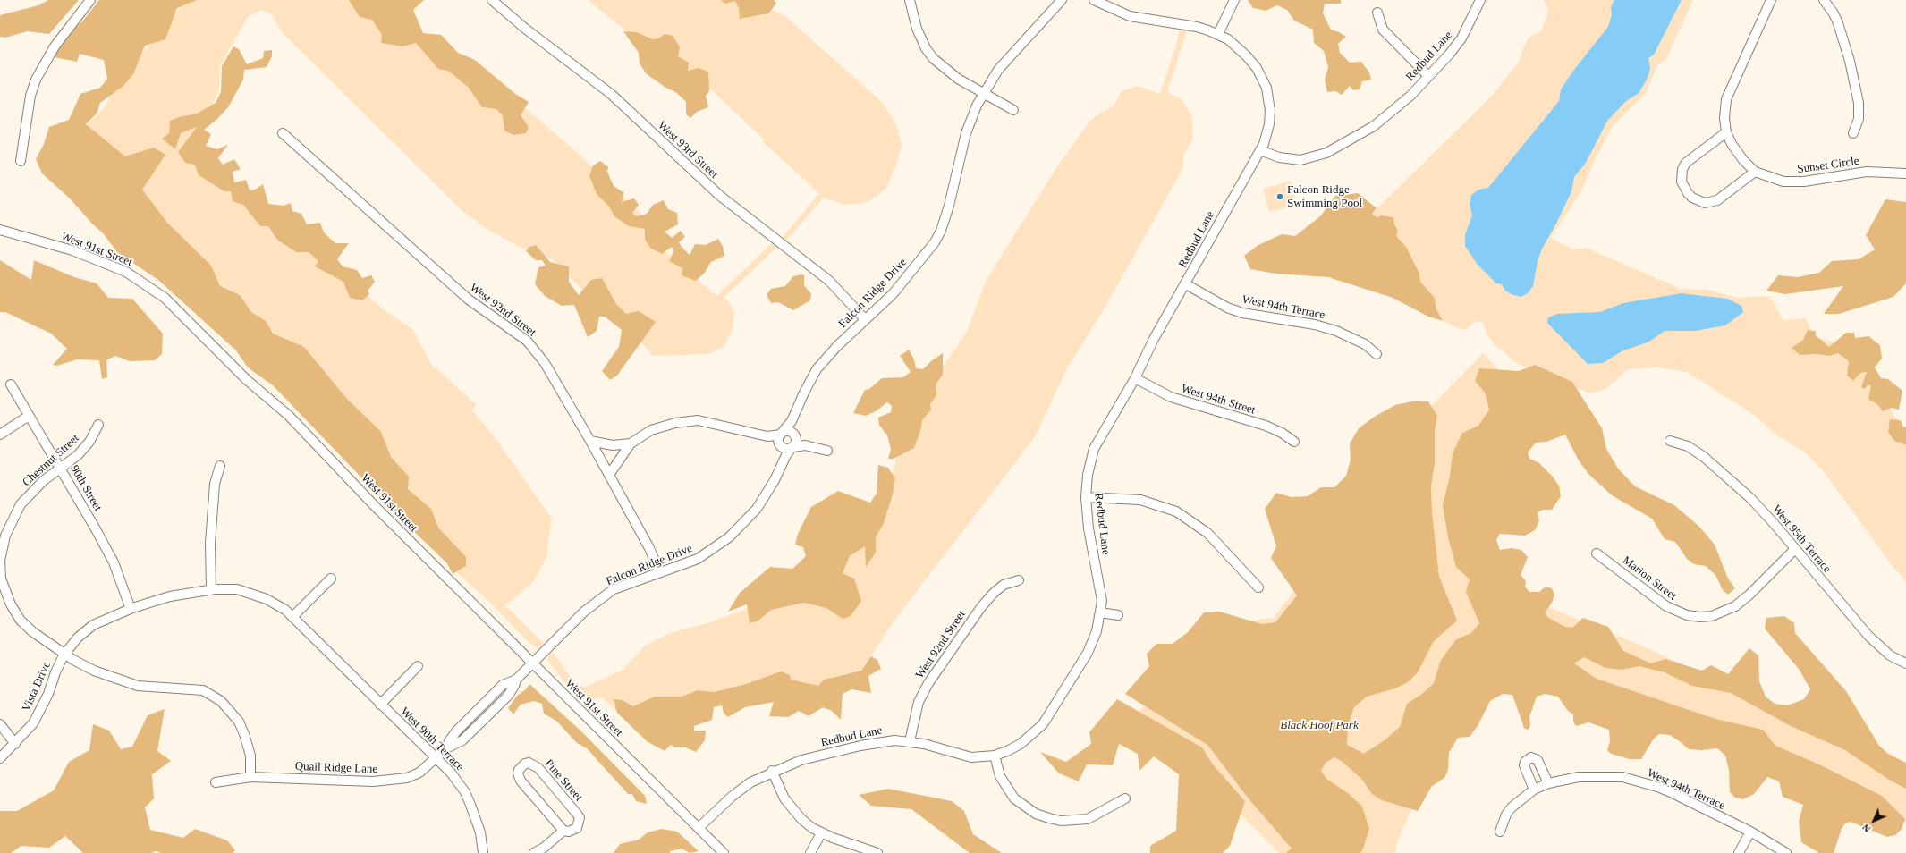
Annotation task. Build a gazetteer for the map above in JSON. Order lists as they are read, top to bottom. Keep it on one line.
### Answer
{"streets":{"street":["Redbud Lane","West 93rd Street","Sunset Circle","West 91st Street","Falcon Ridge Drive","West 94th Terrace","West 92nd Street","West 94th Street","Chestnut Street","90th Street","West 95th Terrace","Marion Street","Vista Drive","West 90th Terrace","Quail Ridge Lane","Pine Street"]},"crossings":[["Redbud Lane","West 91st Street"],["Redbud Lane","West 94th Terrace"],["Redbud Lane","West 92nd Street"],["Redbud Lane","West 94th Street"],["West 93rd Street","Falcon Ridge Drive"],["West 91st Street","Falcon Ridge Drive"],["West 91st Street","Quail Ridge Lane"],["Falcon Ridge Drive","West 92nd Street"],["Falcon Ridge Drive","Quail Ridge Lane"],["Chestnut Street","90th Street"],["Chestnut Street","Vista Drive"],["Chestnut Street","Quail Ridge Lane"],["90th Street","Vista Drive"],["West 95th Terrace","Marion Street"],["Vista Drive","West 90th Terrace"],["West 90th Terrace","Quail Ridge Lane"]],"parks":["Black Hoof Park"],"places":["Falcon Ridge Swimming Pool"],"north":"bottom left"}
